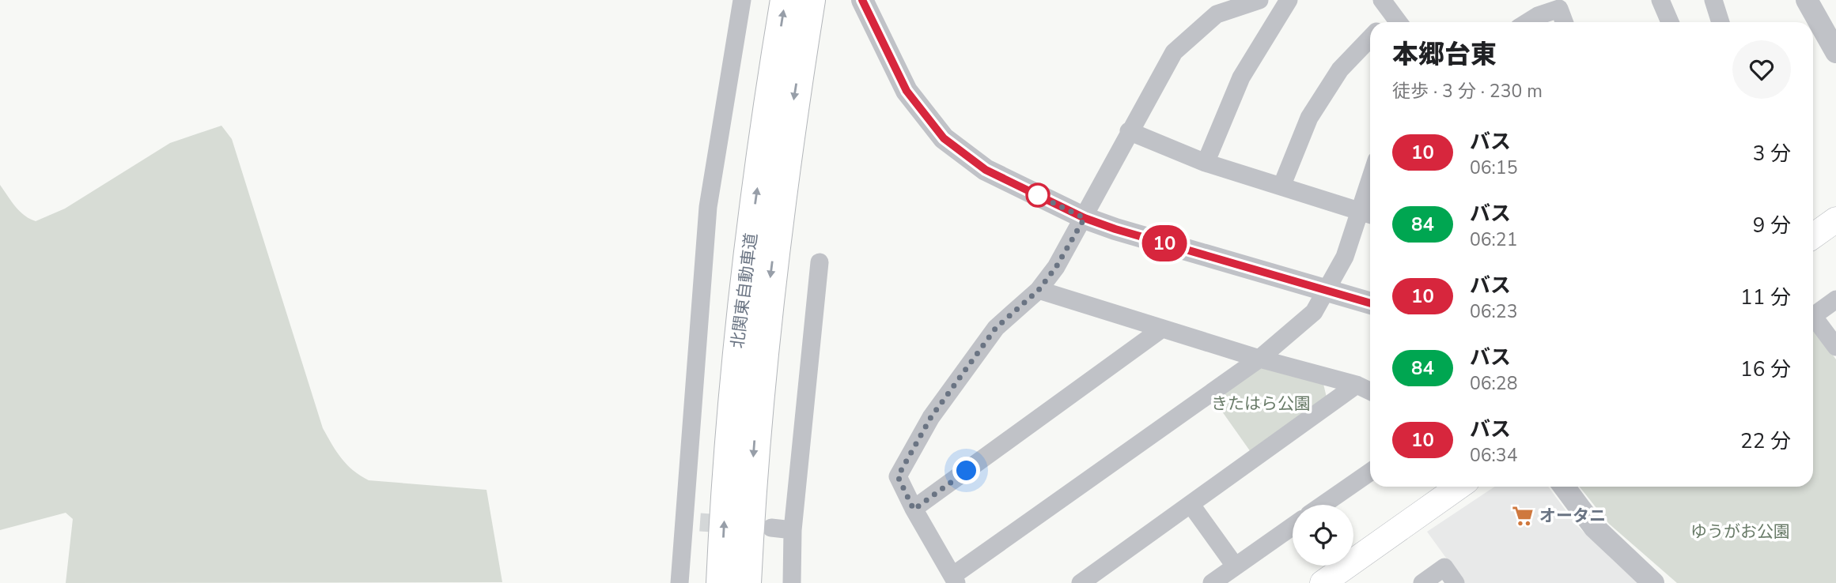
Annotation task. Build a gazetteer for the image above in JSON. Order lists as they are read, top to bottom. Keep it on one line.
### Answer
{"streets":{"highway":["北関東自動車道"]},"parks":["きたはら公園","ゆうがお公園"],"places":{"supermarket":["オータニ"]},"lines":["bus line 10"],"page":{"on_map":"10","heading":["本郷台東","徒歩 · 3 分 · 230 m"],"list":[{"mark":"10","name":"バス","note":"06:15","value":"3 分"},{"mark":"84","name":"バス","note":"06:21","value":"9 分"},{"mark":"10","name":"バス","note":"06:23","value":"11 分"},{"mark":"84","name":"バス","note":"06:28","value":"16 分"},{"mark":"10","name":"バス","note":"06:34","value":"22 分"}]}}
